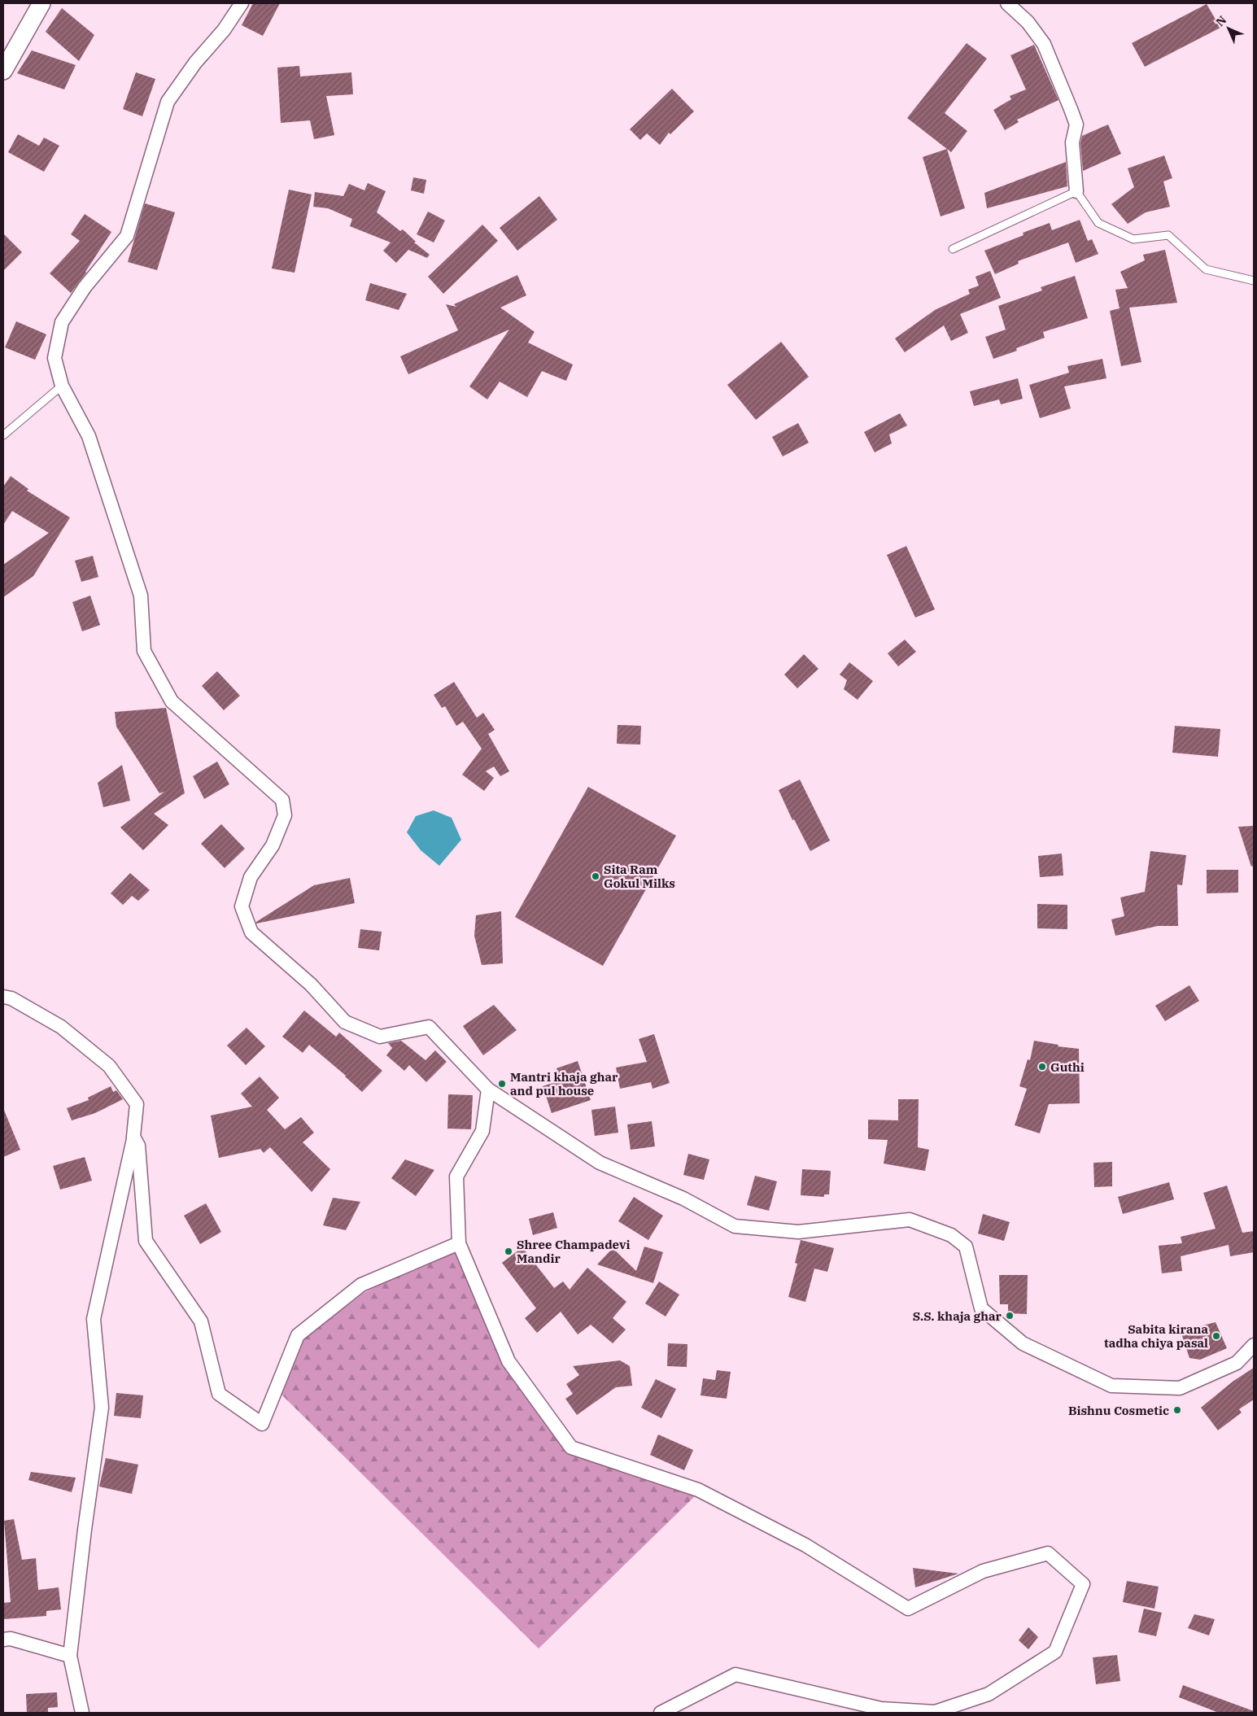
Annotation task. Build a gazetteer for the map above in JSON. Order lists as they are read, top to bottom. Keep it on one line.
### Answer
{"places":["Sita Ram Gokul Milks","Guthi","Mantri khaja ghar and pul house","Shree Champadevi Mandir","S.S. khaja ghar","Sabita kirana tadha chiya pasal","Bishnu Cosmetic"],"north":"top left"}
